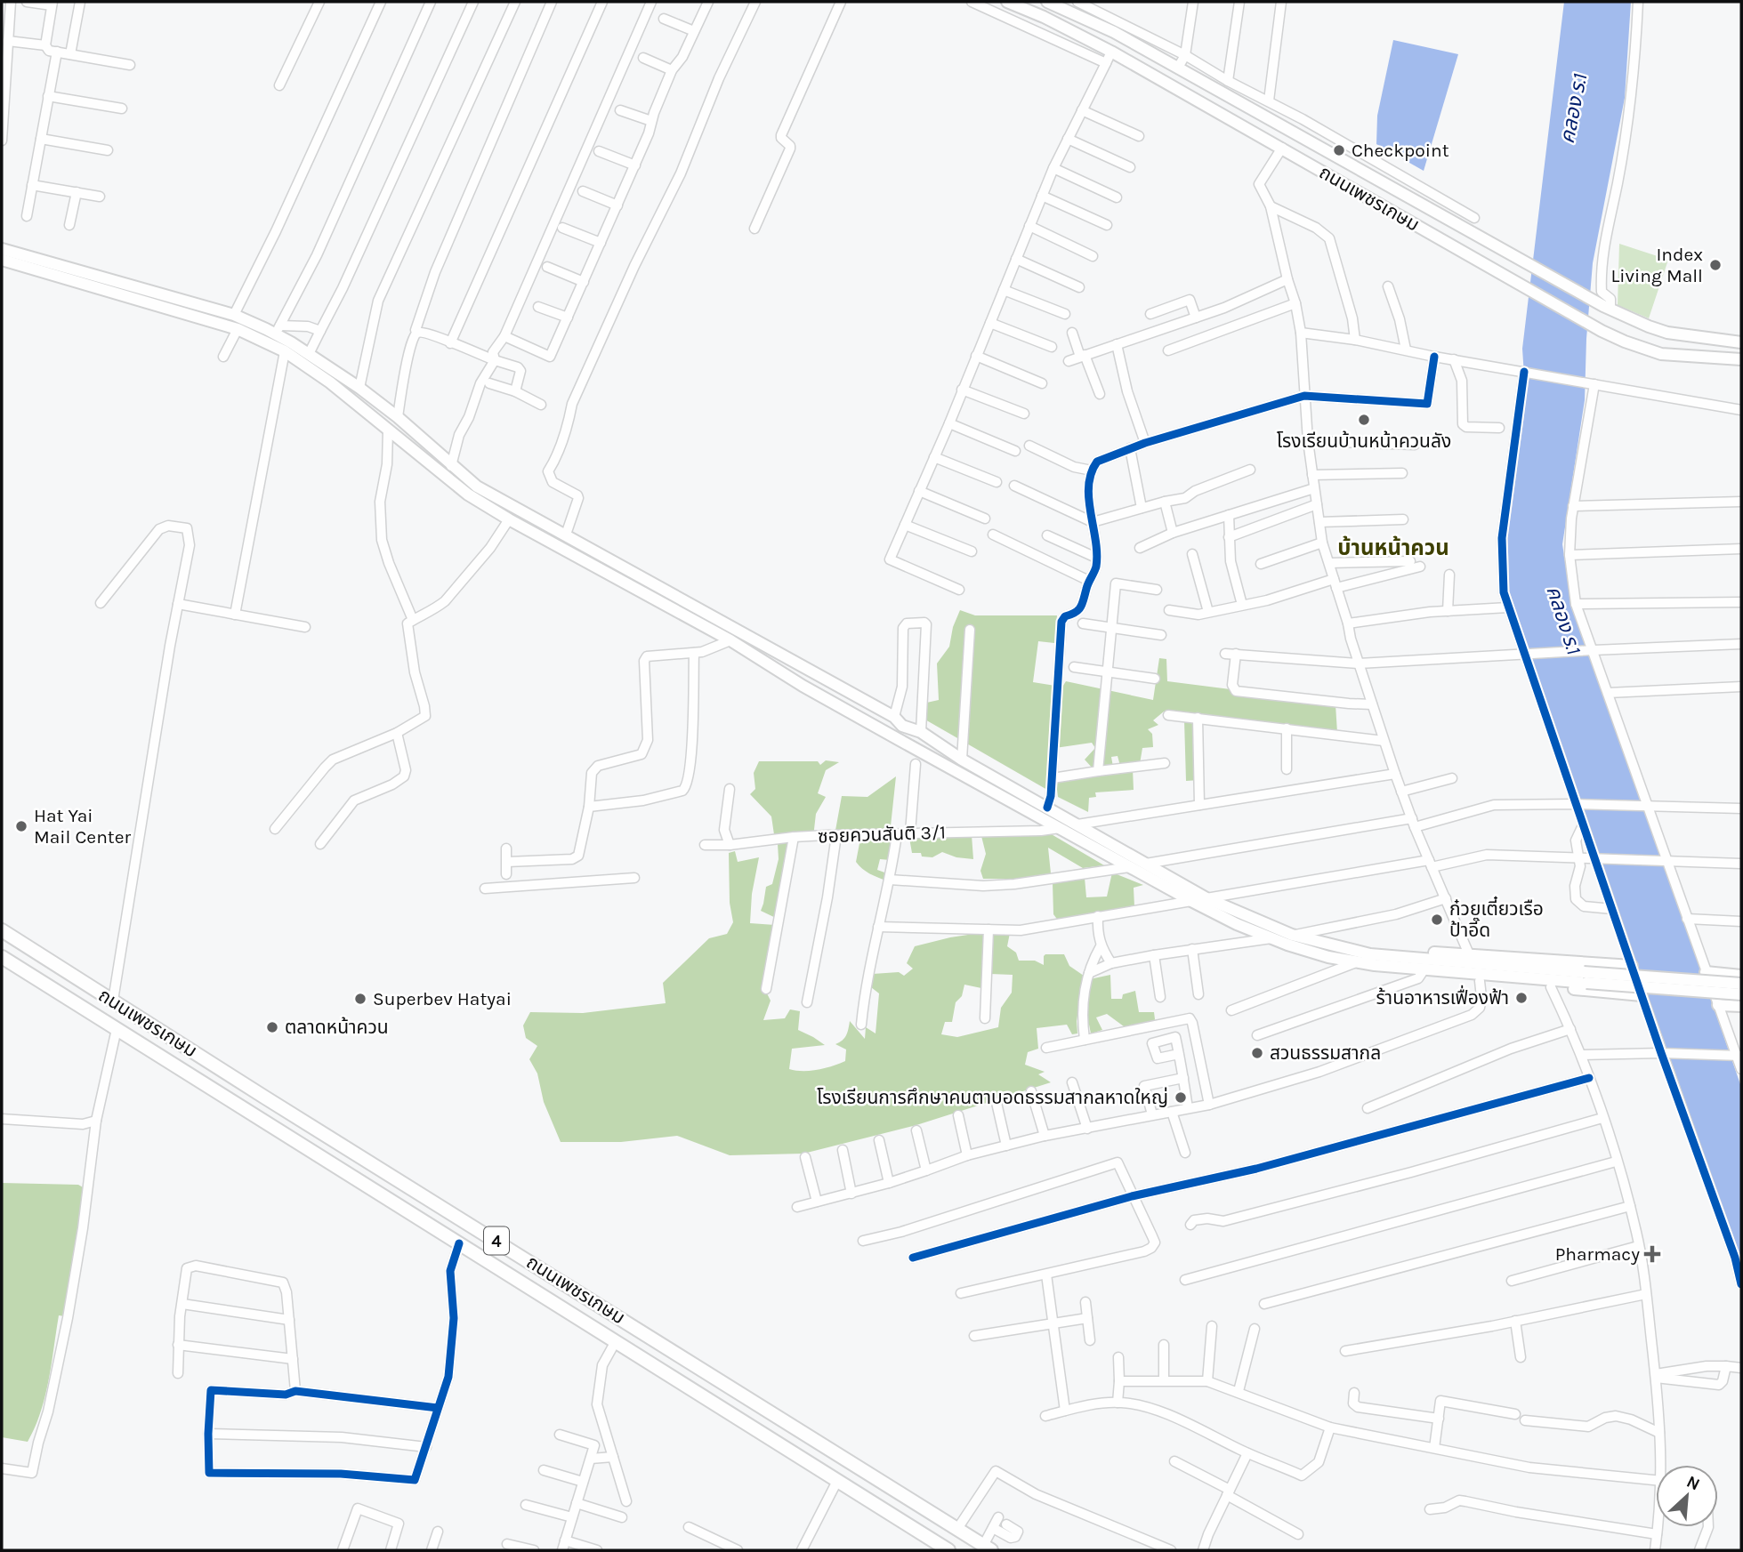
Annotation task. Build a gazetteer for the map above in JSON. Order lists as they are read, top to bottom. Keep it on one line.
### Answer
{"streets":{"highway":["ถนนเพชรเกษม","4"],"street":["ซอยควนสันติ 3/1"]},"districts":["บ้านหน้าควน"],"water":["คลอง ร.1"],"places":{"other":["Checkpoint","Index Living Mall","โรงเรียนบ้านหน้าควนลัง","Hat Yai Mail Center","ก๋วยเตี๋ยวเรือ ป้าอี๊ด","ร้านอาหารเฟื่องฟ้า","Superbev Hatyai","ตลาดหน้าควน","สวนธรรมสากล","โรงเรียนการศึกษาคนตาบอดธรรมสากลหาดใหญ่"],"health":["Pharmacy"]},"north":"top right"}
